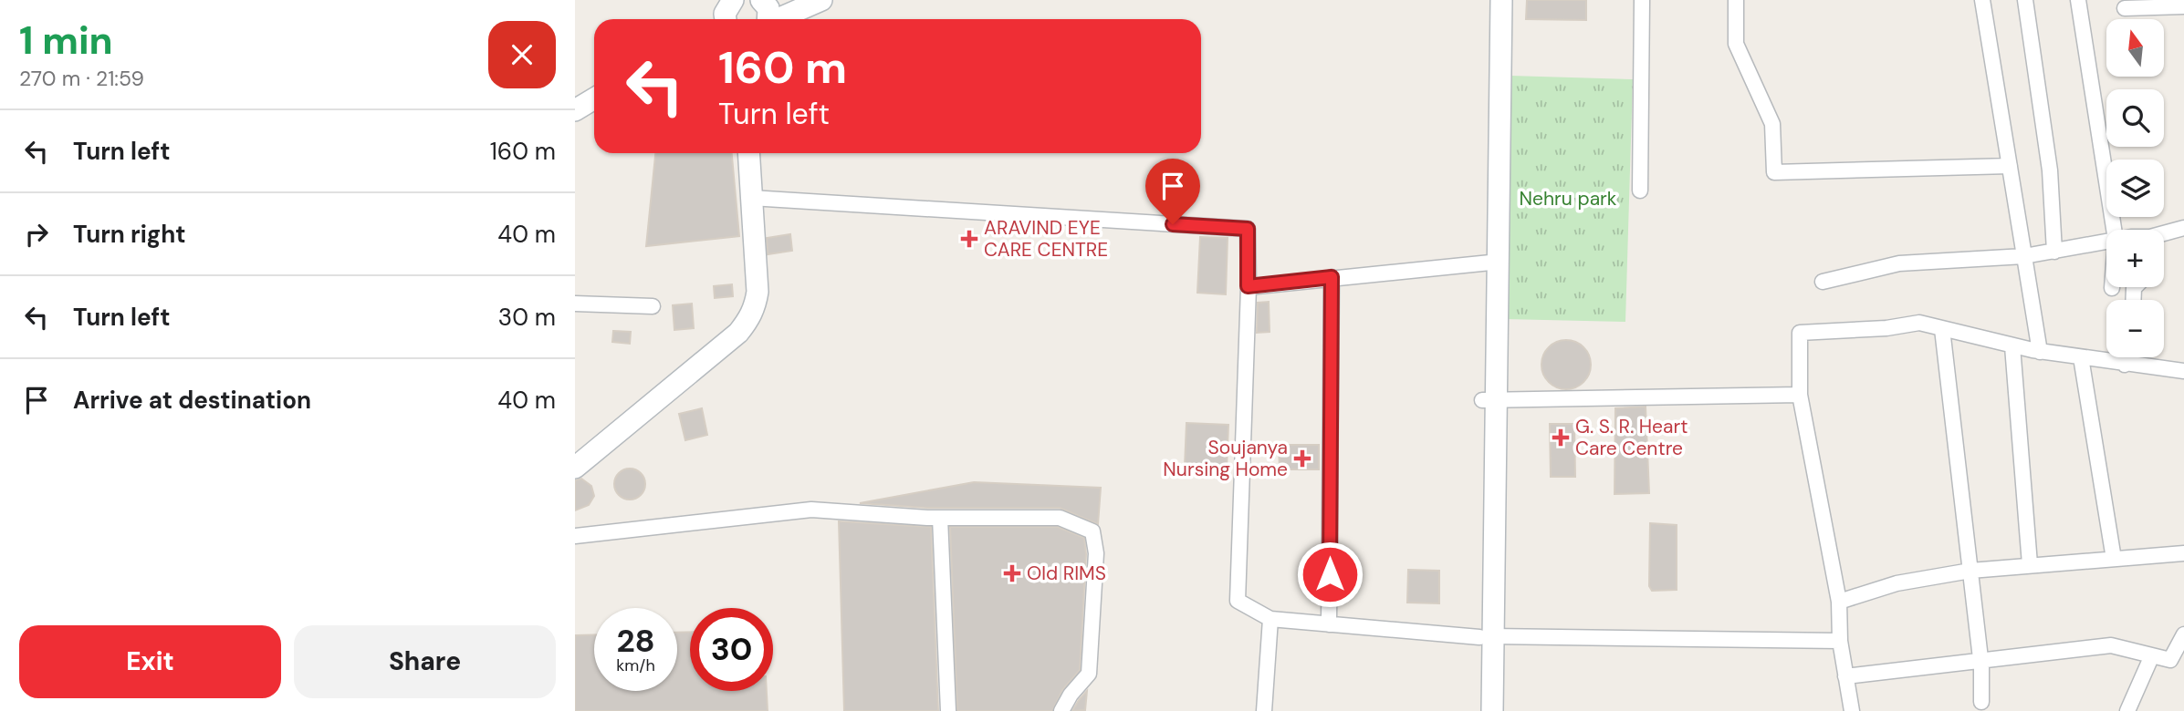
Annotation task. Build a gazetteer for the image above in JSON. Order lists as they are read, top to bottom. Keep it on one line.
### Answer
{"parks":["Nehru park"],"places":{"health":["ARAVIND EYE CARE CENTRE","G. S. R. Heart Care Centre","Soujanya Nursing Home","Old RIMS"]},"north":"top","page":{"heading":["1 min","270 m · 21:59"],"map_buttons":["+","−"],"turn":["160 m","Turn left"],"list":[{"name":"Turn left","value":"160 m"},{"name":"Turn right","value":"40 m"},{"name":"Turn left","value":"30 m"},{"name":"Arrive at destination","value":"40 m"}],"speed":"28 km/h","limit":"30","buttons":["Exit","Share"]}}
